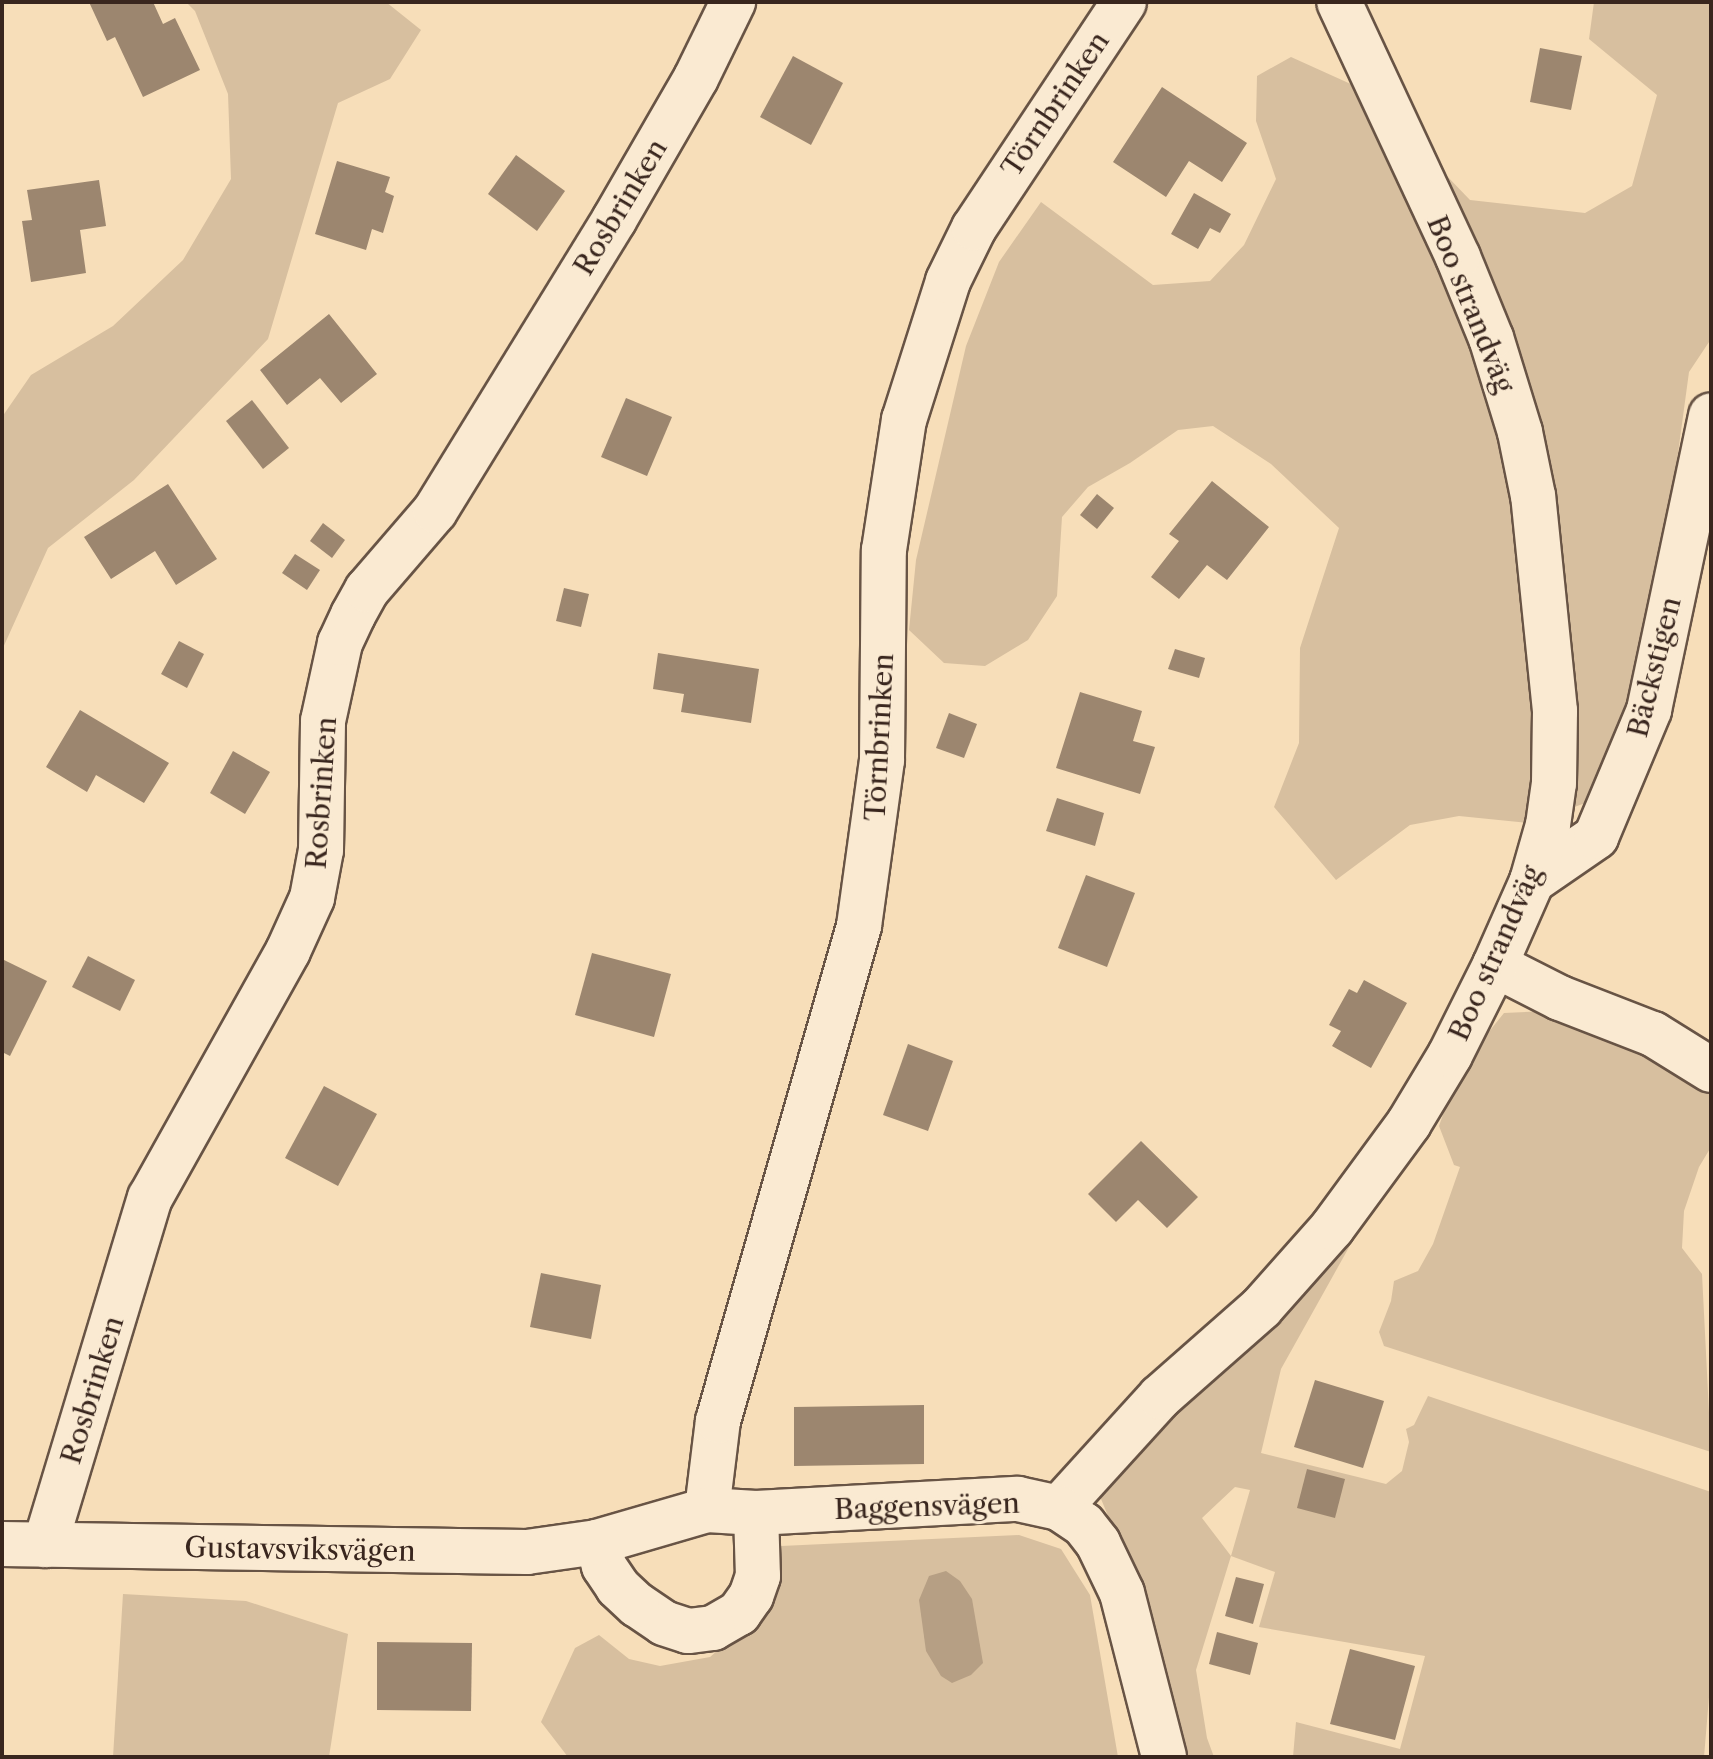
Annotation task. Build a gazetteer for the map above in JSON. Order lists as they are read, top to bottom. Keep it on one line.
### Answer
{"streets":{"street":["Törnbrinken","Rosbrinken","Boo strandväg","Bäckstigen","Baggensvägen","Gustavsviksvägen"]},"crossings":[["Törnbrinken","Baggensvägen"],["Törnbrinken","Gustavsviksvägen"],["Rosbrinken","Gustavsviksvägen"],["Boo strandväg","Bäckstigen"],["Boo strandväg","Baggensvägen"],["Baggensvägen","Gustavsviksvägen"]]}
